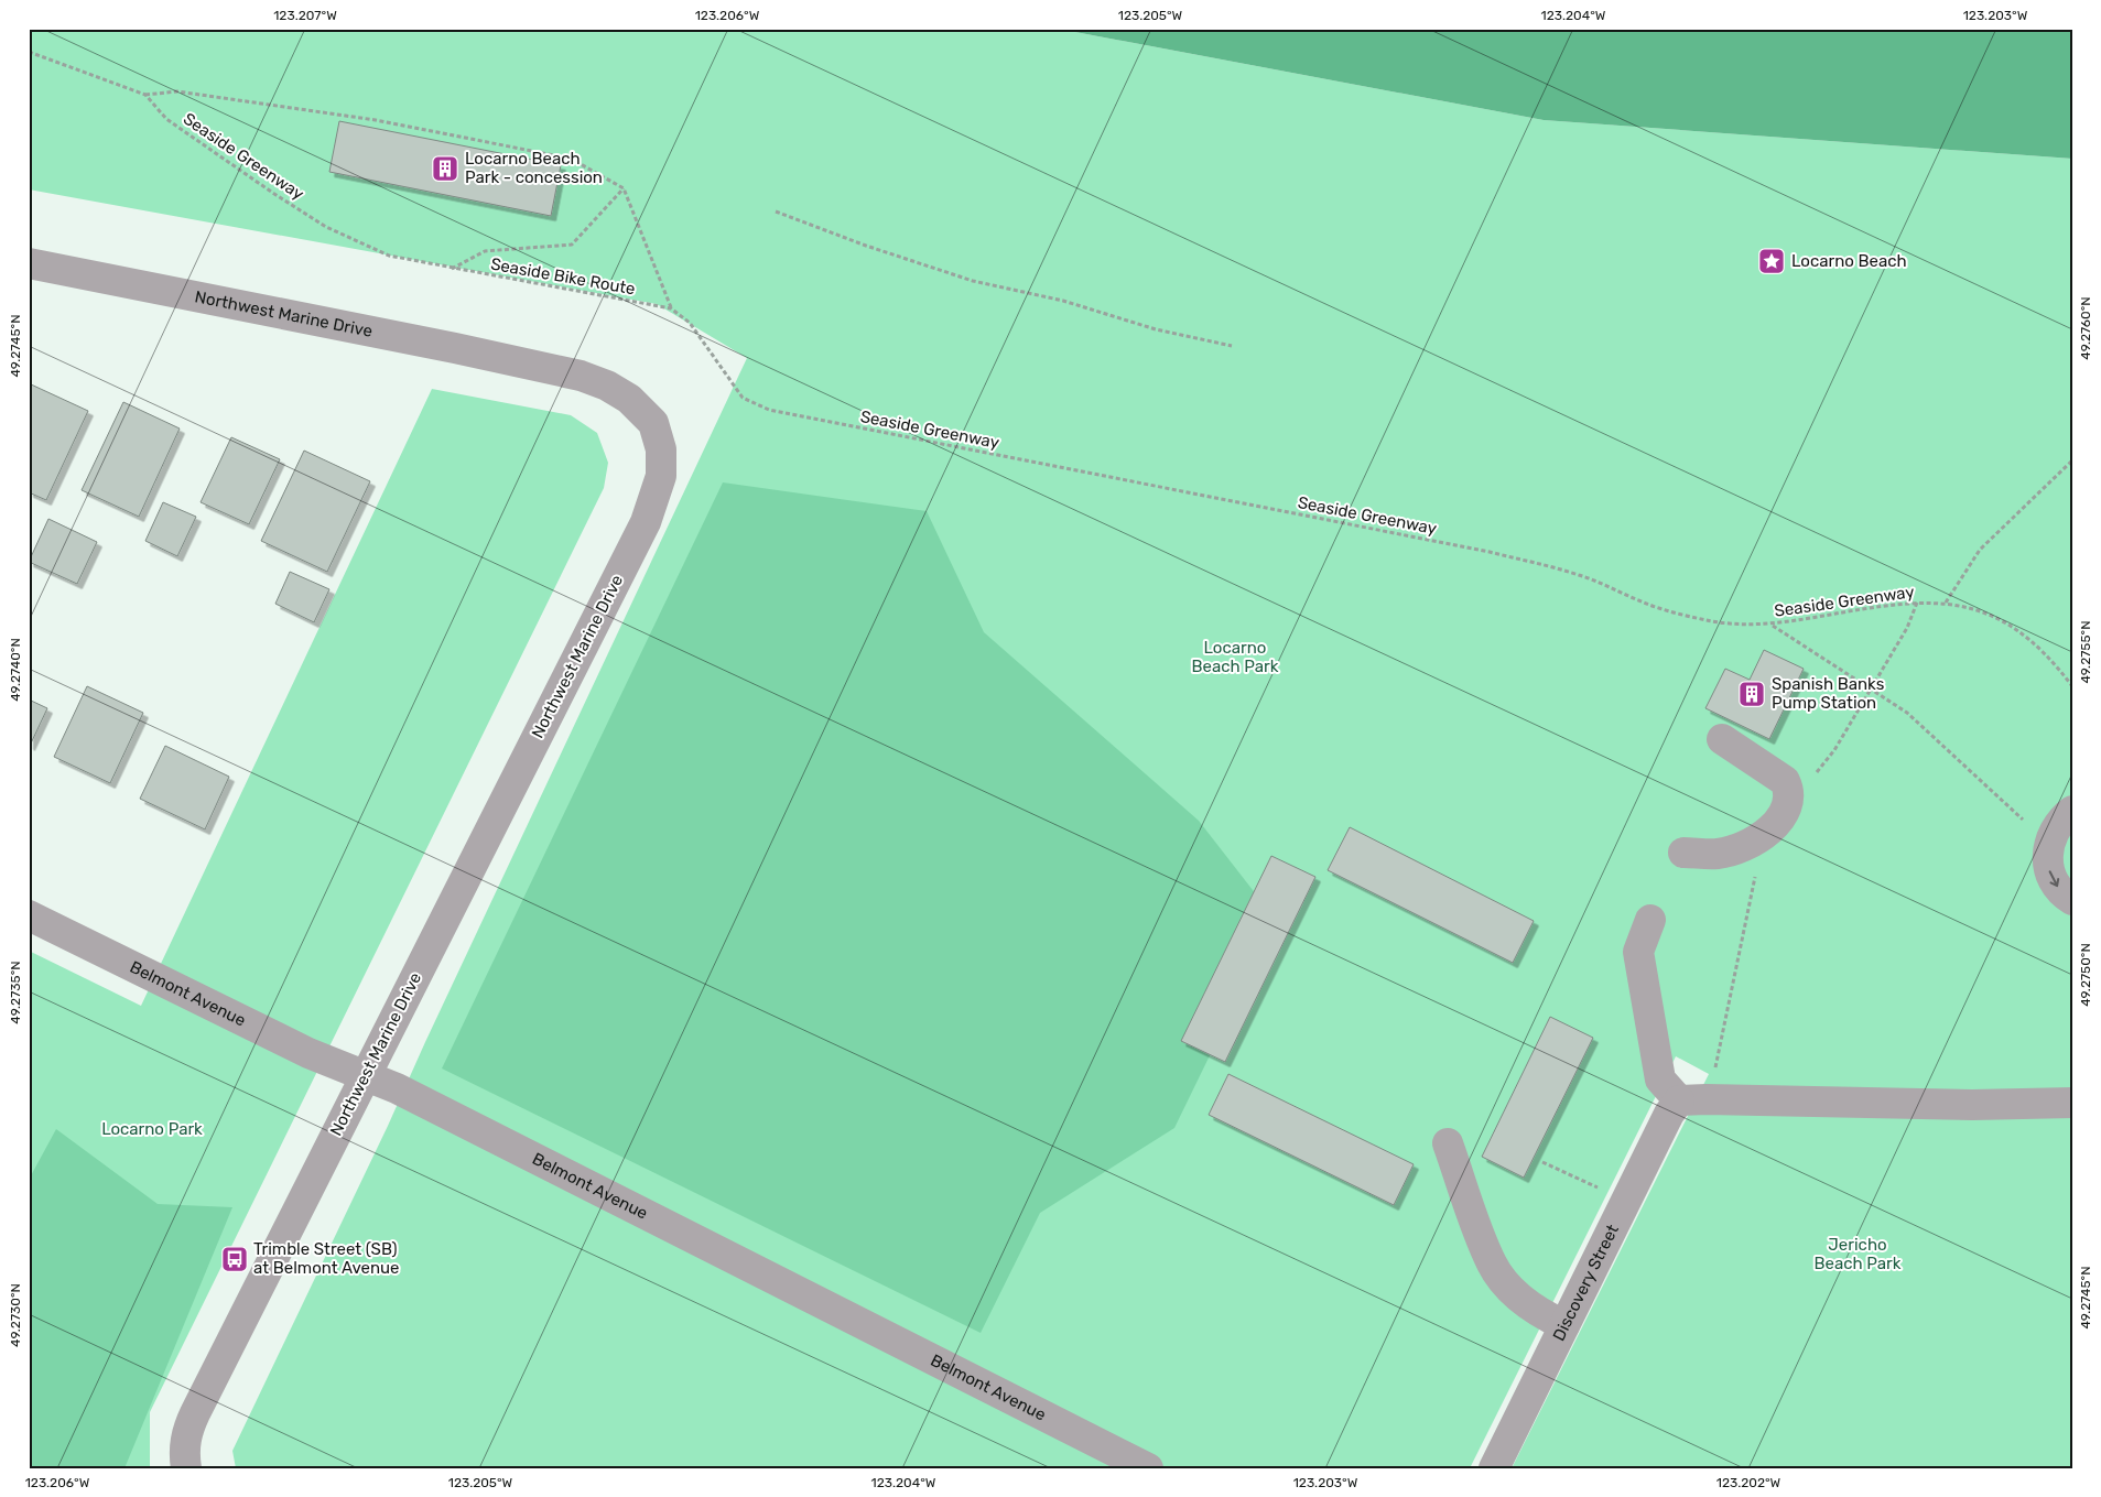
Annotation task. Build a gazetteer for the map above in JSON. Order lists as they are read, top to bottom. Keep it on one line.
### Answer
{"streets":{"street":["Northwest Marine Drive","Belmont Avenue","Discovery Street"],"path":["Seaside Greenway","Seaside Bike Route"]},"crossings":[["Seaside Greenway","Seaside Bike Route"],["Northwest Marine Drive","Belmont Avenue"]],"parks":["Locarno Beach Park","Locarno Park","Jericho Beach Park"],"places":{"building":["Locarno Beach Park - concession","Spanish Banks Pump Station"],"place":["Locarno Beach"],"bus stop":["Trimble Street (SB) at Belmont Avenue"]},"coordinates":["123.207°W","123.206°W","123.205°W","123.204°W","123.203°W","49.2760°N","49.2745°N","49.2755°N","49.2740°N","49.2750°N","49.2735°N","49.2730°N","123.202°W"]}
